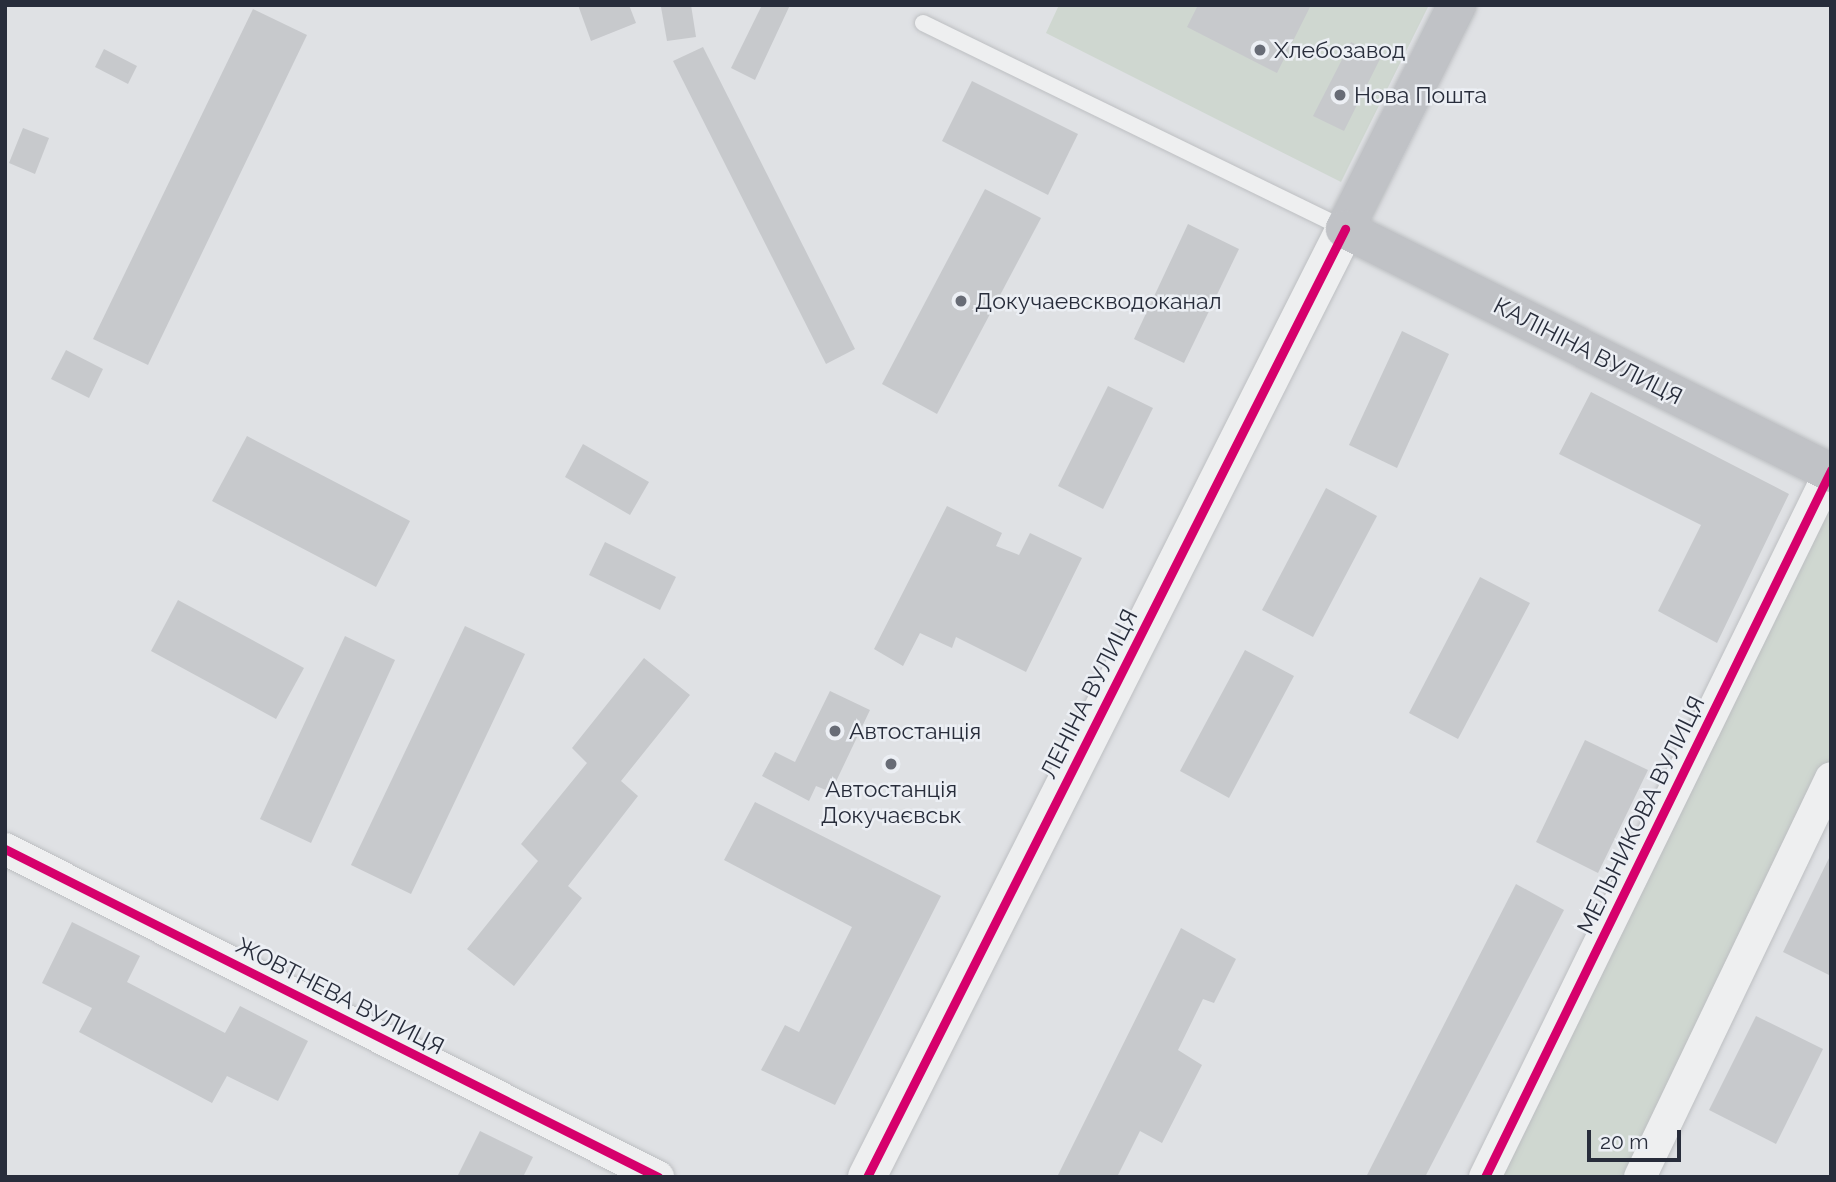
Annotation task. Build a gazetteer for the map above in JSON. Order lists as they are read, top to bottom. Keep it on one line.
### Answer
{"streets":{"main road":["КАЛІНІНА ВУЛИЦЯ","ЛЕНІНА ВУЛИЦЯ"],"street":["МЕЛЬНИКОВА ВУЛИЦЯ","ЖОВТНЕВА ВУЛИЦЯ"]},"crossings":[["КАЛІНІНА ВУЛИЦЯ","ЛЕНІНА ВУЛИЦЯ"],["КАЛІНІНА ВУЛИЦЯ","МЕЛЬНИКОВА ВУЛИЦЯ"]],"places":["Хлебозавод","Нова Пошта","Докучаевскводоканал","Автостанція","Автостанція Докучаєвськ"],"scale_bar":"20 m"}
